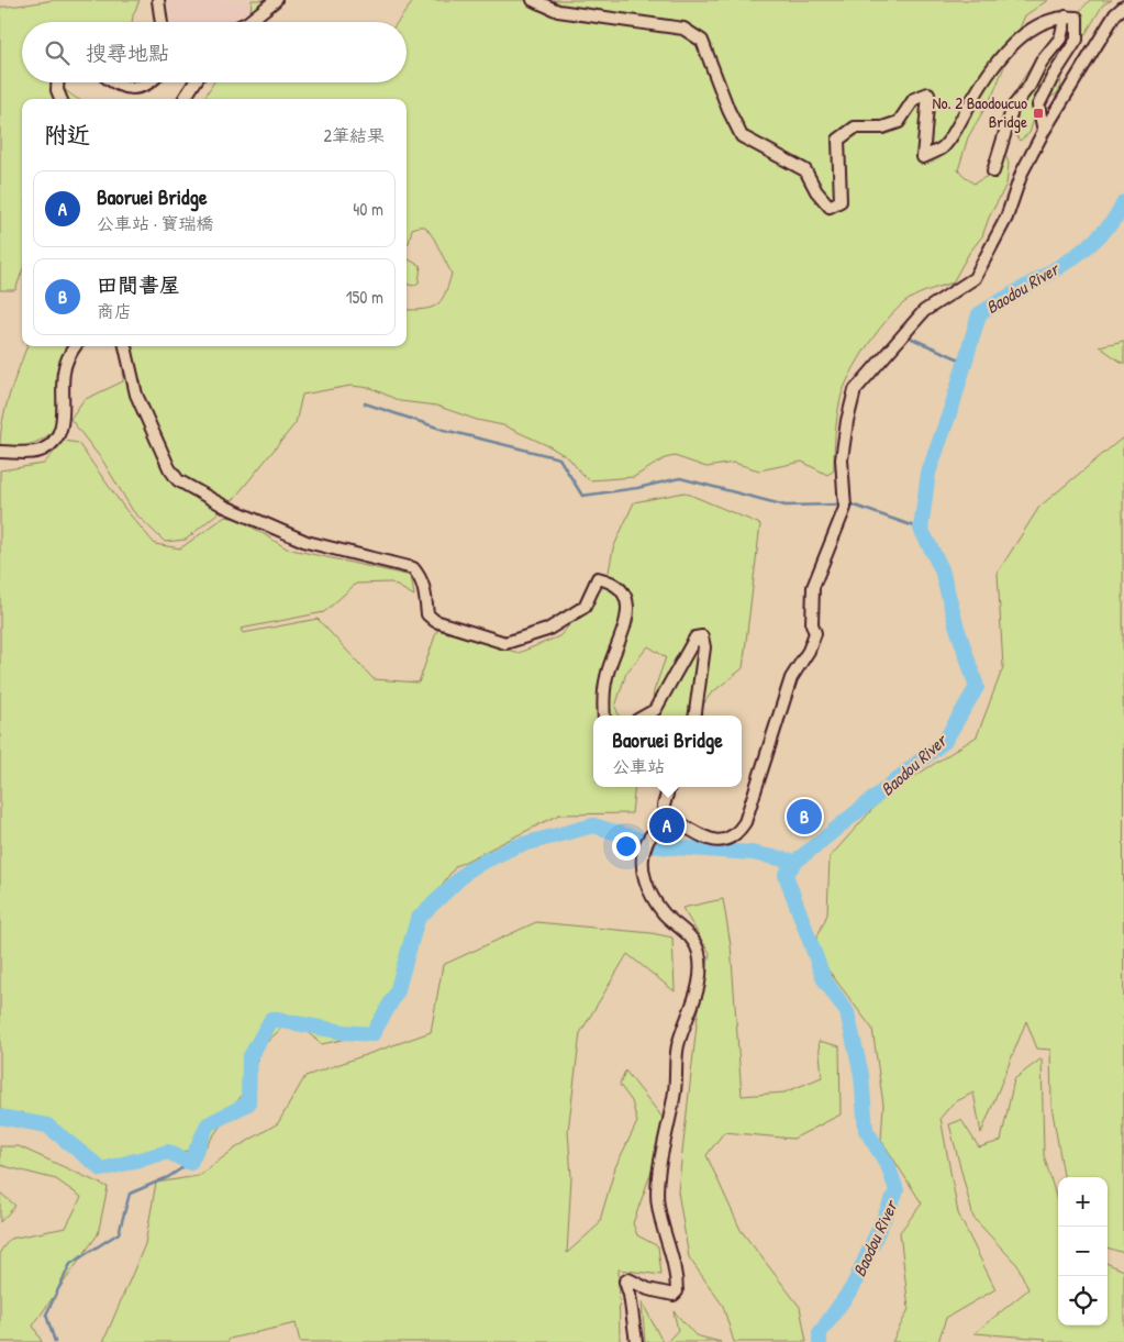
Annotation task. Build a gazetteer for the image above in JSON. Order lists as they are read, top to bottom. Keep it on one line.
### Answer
{"water":["Baodou River"],"places":{"transit":["No. 2 Baodoucuo Bridge"]},"page":{"search":"搜尋地點","heading":["附近","2筆結果"],"list":[{"mark":"A","name":"Baoruei Bridge","note":"公車站 · 寶瑞橋","value":"40 m"},{"mark":"B","name":"田間書屋","note":"商店","value":"150 m"}],"popup":["Baoruei Bridge","公車站"],"pins":["B","A"],"map_buttons":["+","−"]}}
